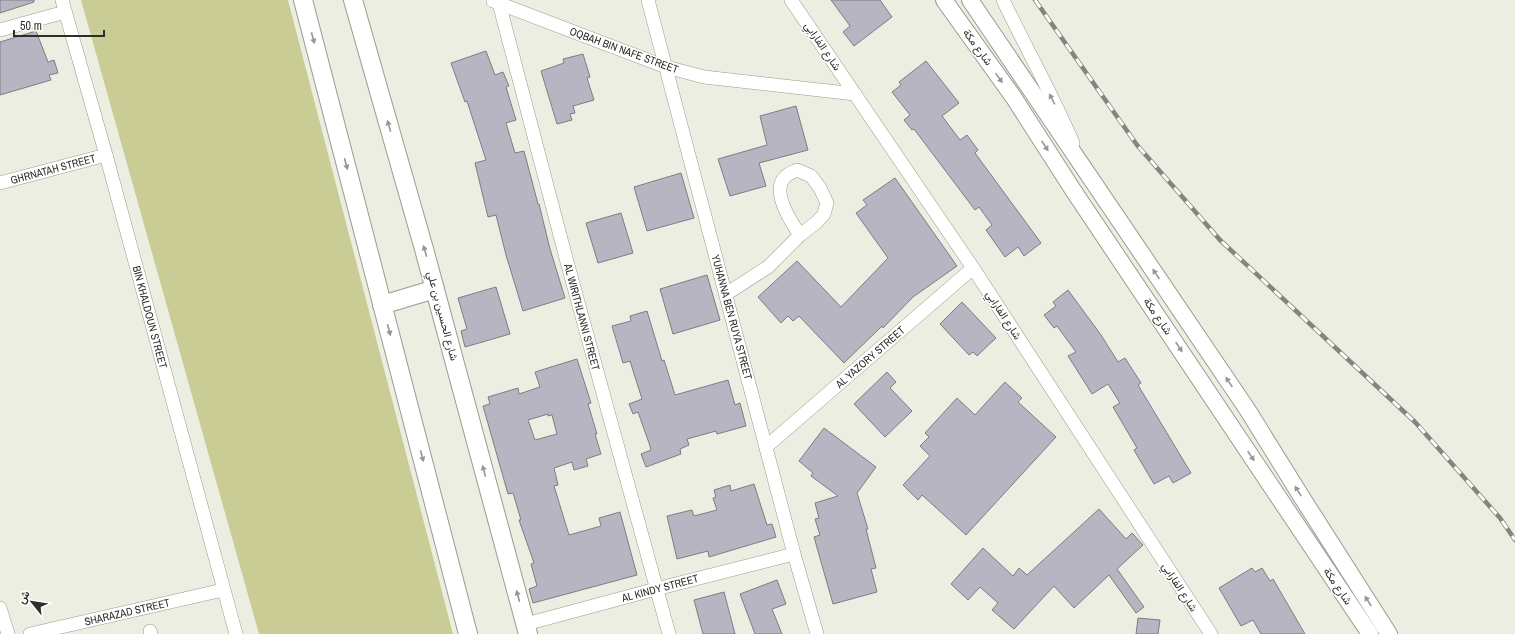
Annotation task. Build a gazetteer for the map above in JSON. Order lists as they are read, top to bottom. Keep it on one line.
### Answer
{"streets":{"highway":["شارع الحسين بن علي"],"main road":["شارع مكة"],"street":["شارع الفارابي","OQBAH BIN NAFE STREET","GHRNATAH STREET","BIN KHALDOUN STREET","AL WIRITHLANNI STREET","YUHANNA BEN RUYA STREET","AL YAZORY STREET","AL KINDY STREET","SHARAZAD STREET"]},"crossings":[["شارع الفارابي","OQBAH BIN NAFE STREET"],["شارع الفارابي","AL YAZORY STREET"],["OQBAH BIN NAFE STREET","AL WIRITHLANNI STREET"],["OQBAH BIN NAFE STREET","YUHANNA BEN RUYA STREET"],["GHRNATAH STREET","BIN KHALDOUN STREET"],["شارع الحسين بن علي","AL KINDY STREET"],["BIN KHALDOUN STREET","SHARAZAD STREET"],["AL WIRITHLANNI STREET","AL KINDY STREET"],["YUHANNA BEN RUYA STREET","AL YAZORY STREET"],["YUHANNA BEN RUYA STREET","AL KINDY STREET"]],"scale_bar":"50 m","north":"top left"}
